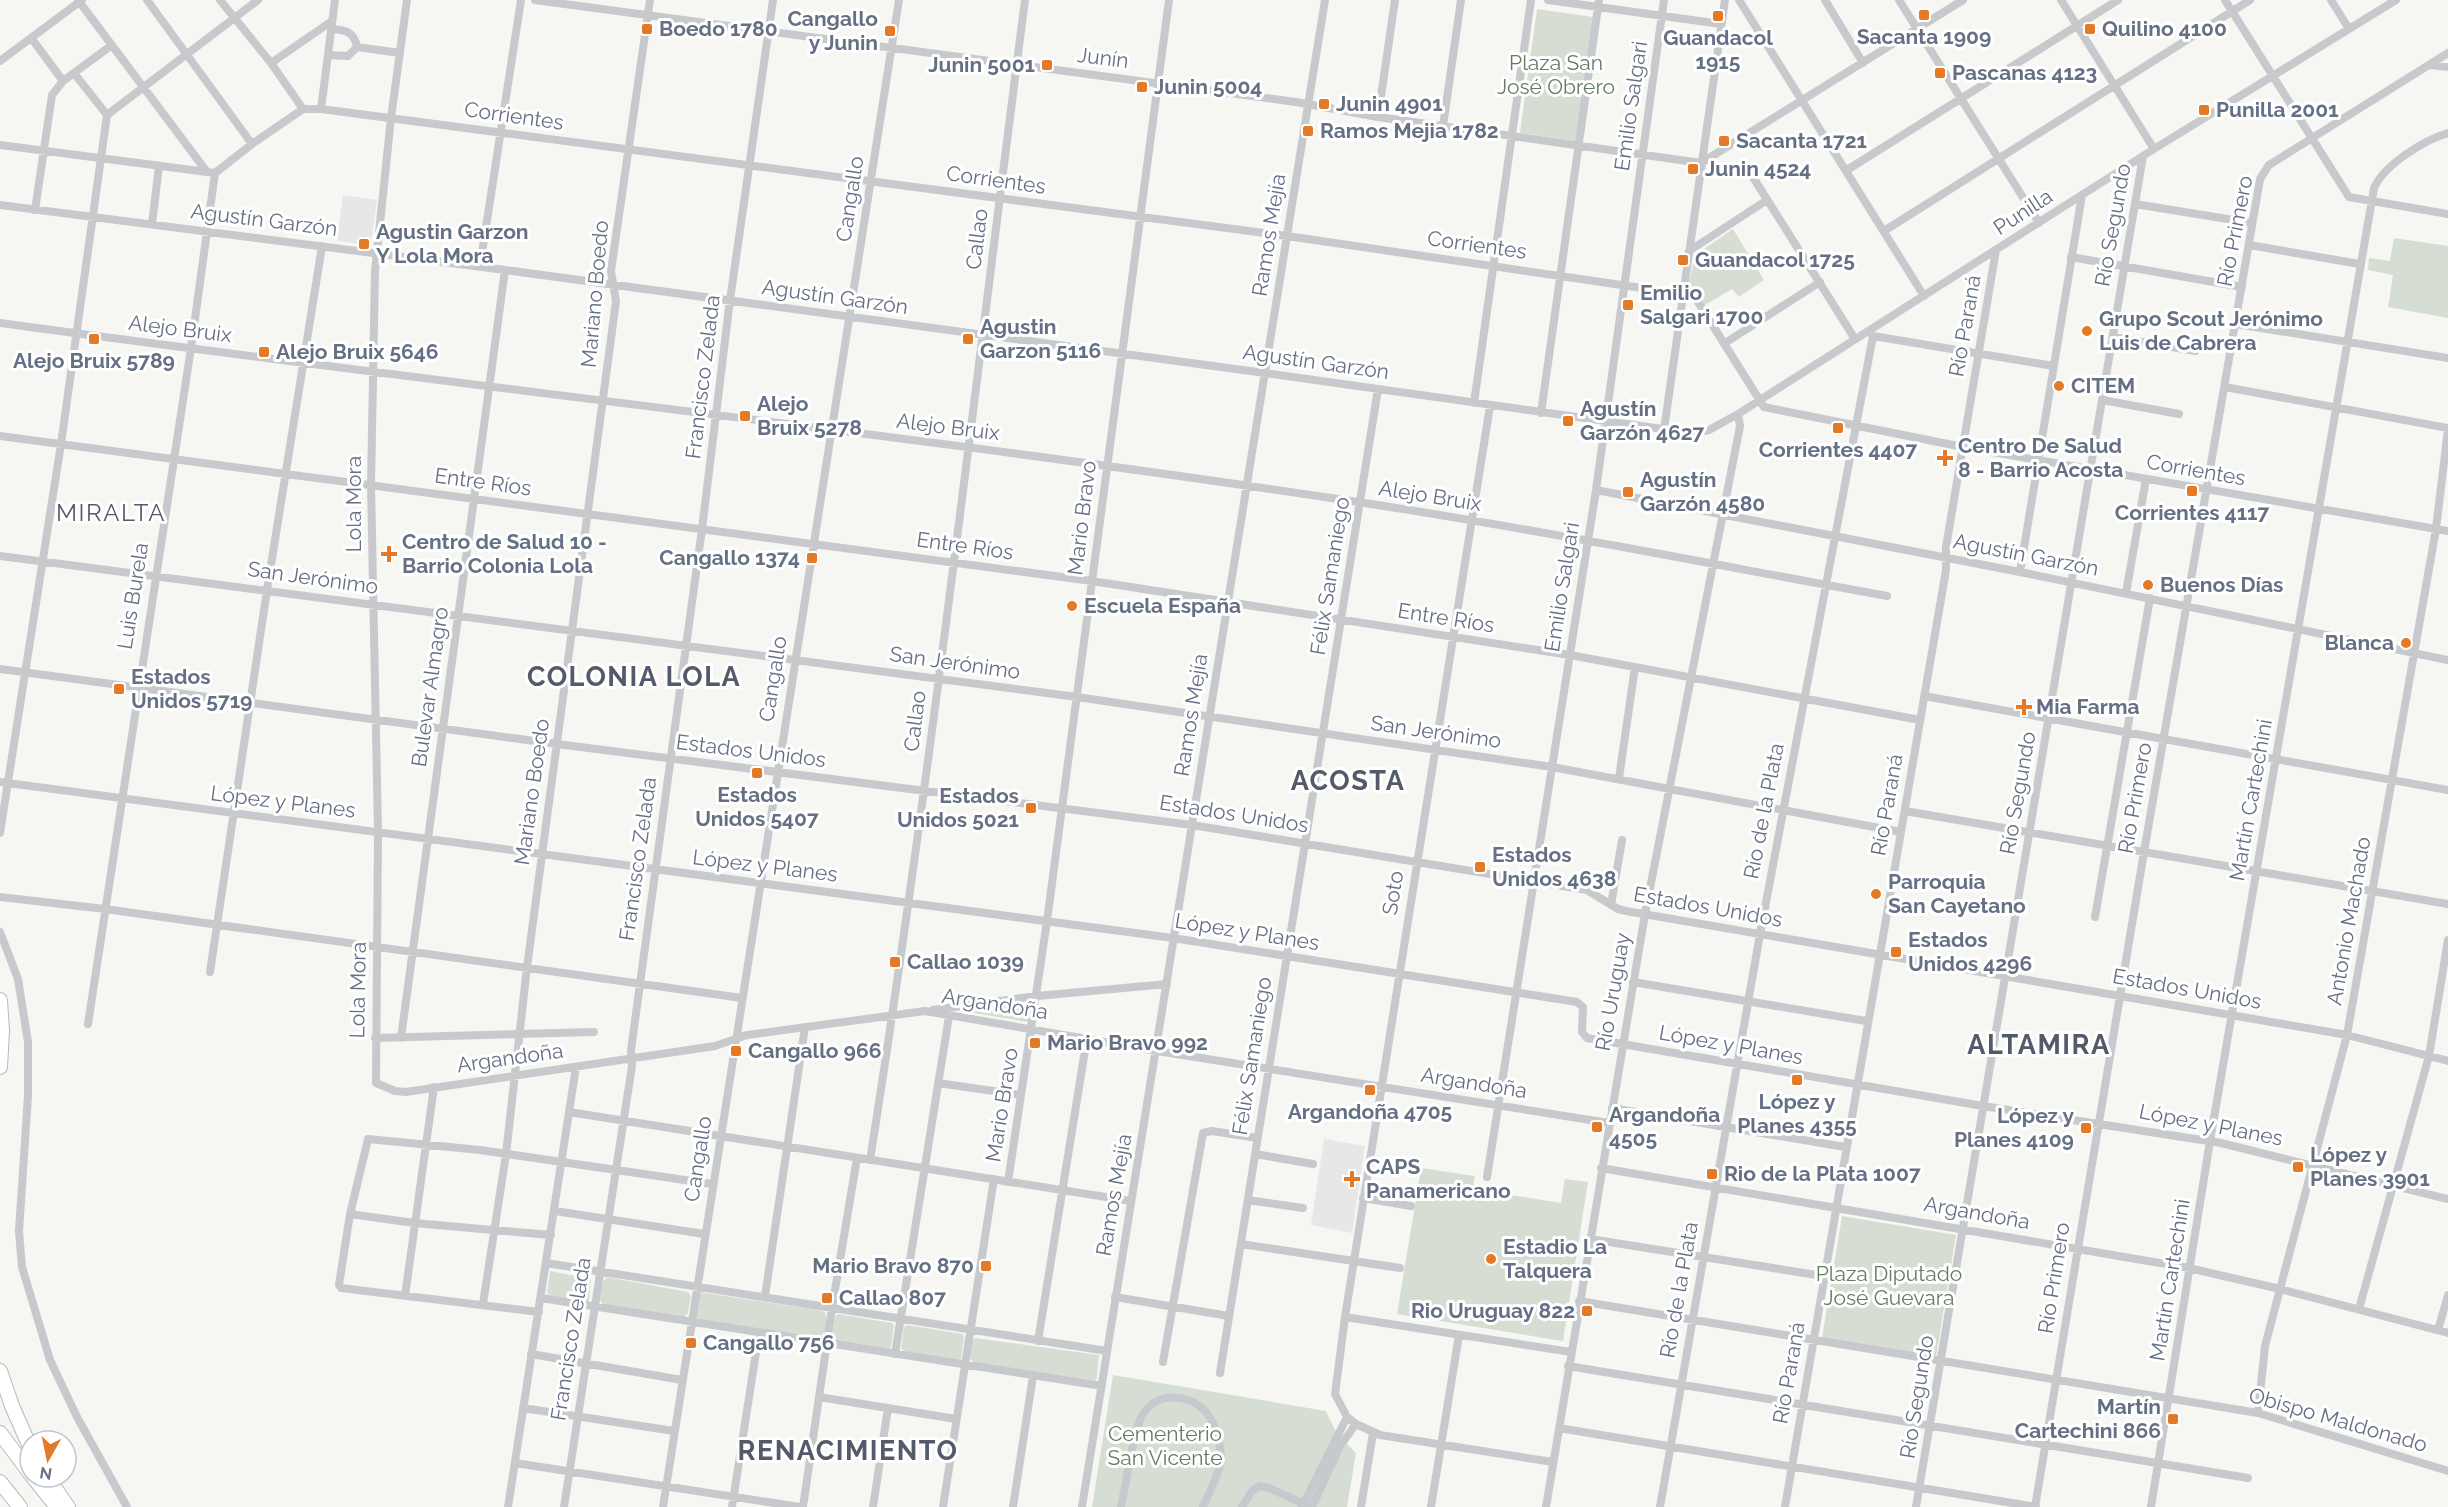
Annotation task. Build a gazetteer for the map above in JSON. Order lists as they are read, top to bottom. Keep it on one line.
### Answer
{"streets":{"street":["Junín","Emilio Salgari","Corrientes","Cangallo","Punilla","Agustín Garzón","Río Segundo","Río Primero","Ramos Mejía","Callao","Mariano Boedo","Río Paraná","Alejo Bruix","Francisco Zelada","Entre Ríos","Lola Mora","Mario Bravo","Félix Samaniego","San Jerónimo","Luis Burela","Bulevar Almagro","Estados Unidos","Martín Cartechini","López y Planes","Río de la Plata","Soto","Antonio Machado","Río Uruguay","Argandoña","Obispo Maldonado"]},"crossings":[["Junín","Emilio Salgari"],["Junín","Cangallo"],["Junín","Ramos Mejía"],["Junín","Callao"],["Junín","Mariano Boedo"],["Junín","Francisco Zelada"],["Junín","Mario Bravo"],["Emilio Salgari","Corrientes"],["Emilio Salgari","Agustín Garzón"],["Emilio Salgari","Alejo Bruix"],["Emilio Salgari","Entre Ríos"],["Emilio Salgari","San Jerónimo"],["Emilio Salgari","Estados Unidos"],["Emilio Salgari","López y Planes"],["Emilio Salgari","Argandoña"],["Corrientes","Cangallo"],["Corrientes","Punilla"],["Corrientes","Río Segundo"],["Corrientes","Río Primero"],["Corrientes","Ramos Mejía"],["Corrientes","Callao"],["Corrientes","Mariano Boedo"],["Corrientes","Río Paraná"],["Corrientes","Francisco Zelada"],["Corrientes","Lola Mora"],["Corrientes","Mario Bravo"],["Corrientes","Martín Cartechini"],["Corrientes","Río de la Plata"],["Corrientes","Antonio Machado"],["Cangallo","Agustín Garzón"],["Cangallo","Alejo Bruix"],["Cangallo","Entre Ríos"],["Cangallo","San Jerónimo"],["Cangallo","Estados Unidos"],["Cangallo","López y Planes"],["Cangallo","Argandoña"],["Punilla","Agustín Garzón"],["Punilla","Río Segundo"],["Punilla","Río Paraná"],["Punilla","Río de la Plata"],["Punilla","Río Uruguay"],["Agustín Garzón","Río Segundo"],["Agustín Garzón","Río Primero"],["Agustín Garzón","Ramos Mejía"],["Agustín Garzón","Callao"],["Agustín Garzón","Mariano Boedo"],["Agustín Garzón","Río Paraná"],["Agustín Garzón","Francisco Zelada"],["Agustín Garzón","Lola Mora"],["Agustín Garzón","Mario Bravo"],["Agustín Garzón","Félix Samaniego"],["Agustín Garzón","Luis Burela"],["Agustín Garzón","Bulevar Almagro"],["Agustín Garzón","Martín Cartechini"],["Agustín Garzón","Río de la Plata"],["Agustín Garzón","Soto"],["Agustín Garzón","Antonio Machado"],["Agustín Garzón","Río Uruguay"],["Río Segundo","Estados Unidos"],["Río Segundo","López y Planes"],["Río Segundo","Argandoña"],["Río Segundo","Obispo Maldonado"],["Río Primero","Estados Unidos"],["Río Primero","López y Planes"],["Río Primero","Argandoña"],["Río Primero","Obispo Maldonado"],["Ramos Mejía","Alejo Bruix"],["Ramos Mejía","Entre Ríos"],["Ramos Mejía","San Jerónimo"],["Ramos Mejía","Estados Unidos"],["Ramos Mejía","López y Planes"],["Ramos Mejía","Argandoña"],["Callao","Alejo Bruix"],["Callao","Entre Ríos"],["Callao","San Jerónimo"],["Callao","Estados Unidos"],["Callao","López y Planes"],["Callao","Argandoña"],["Mariano Boedo","Alejo Bruix"],["Mariano Boedo","Entre Ríos"],["Mariano Boedo","San Jerónimo"],["Mariano Boedo","Estados Unidos"],["Mariano Boedo","López y Planes"],["Mariano Boedo","Argandoña"],["Río Paraná","Entre Ríos"],["Río Paraná","San Jerónimo"],["Río Paraná","Estados Unidos"],["Río Paraná","López y Planes"],["Río Paraná","Argandoña"],["Río Paraná","Obispo Maldonado"],["Alejo Bruix","Francisco Zelada"],["Alejo Bruix","Lola Mora"],["Alejo Bruix","Mario Bravo"],["Alejo Bruix","Félix Samaniego"],["Alejo Bruix","Luis Burela"],["Alejo Bruix","Bulevar Almagro"],["Alejo Bruix","Río de la Plata"],["Alejo Bruix","Soto"],["Alejo Bruix","Río Uruguay"],["Francisco Zelada","Entre Ríos"],["Francisco Zelada","San Jerónimo"],["Francisco Zelada","Estados Unidos"],["Francisco Zelada","López y Planes"],["Francisco Zelada","Argandoña"],["Entre Ríos","Lola Mora"],["Entre Ríos","Mario Bravo"],["Entre Ríos","Félix Samaniego"],["Entre Ríos","Luis Burela"],["Entre Ríos","Bulevar Almagro"],["Entre Ríos","Río de la Plata"],["Entre Ríos","Soto"],["Entre Ríos","Río Uruguay"],["Lola Mora","San Jerónimo"],["Lola Mora","Estados Unidos"],["Lola Mora","López y Planes"],["Lola Mora","Argandoña"],["Mario Bravo","San Jerónimo"],["Mario Bravo","Estados Unidos"],["Mario Bravo","López y Planes"],["Mario Bravo","Argandoña"],["Félix Samaniego","San Jerónimo"],["Félix Samaniego","Estados Unidos"],["Félix Samaniego","López y Planes"],["Félix Samaniego","Argandoña"],["San Jerónimo","Luis Burela"],["San Jerónimo","Bulevar Almagro"],["San Jerónimo","Río de la Plata"],["San Jerónimo","Soto"],["San Jerónimo","Río Uruguay"],["Luis Burela","Estados Unidos"],["Luis Burela","López y Planes"],["Bulevar Almagro","Estados Unidos"],["Bulevar Almagro","López y Planes"],["Estados Unidos","Martín Cartechini"],["Estados Unidos","Río de la Plata"],["Estados Unidos","Soto"],["Estados Unidos","Antonio Machado"],["Estados Unidos","Río Uruguay"],["Martín Cartechini","López y Planes"],["Martín Cartechini","Argandoña"],["Martín Cartechini","Obispo Maldonado"],["López y Planes","Río de la Plata"],["López y Planes","Soto"],["López y Planes","Antonio Machado"],["López y Planes","Río Uruguay"],["Río de la Plata","Argandoña"],["Río de la Plata","Obispo Maldonado"],["Soto","Argandoña"],["Antonio Machado","Argandoña"],["Antonio Machado","Obispo Maldonado"],["Río Uruguay","Argandoña"],["Río Uruguay","Obispo Maldonado"]],"districts":["MIRALTA","COLONIA LOLA","ACOSTA","ALTAMIRA","RENACIMIENTO"],"parks":["Plaza San José Obrero","Plaza Diputado José Guevara","Cementerio San Vicente"],"places":{"transit":["Sacanta 1909","Guandacol 1915","Boedo 1780","Quilino 4100","Cangallo y Junin","Junin 5001","Pascanas 4123","Junin 5004","Junin 4901","Punilla 2001","Ramos Mejia 1782","Sacanta 1721","Junin 4524","Agustin Garzon Y Lola Mora","Guandacol 1725","Emilio Salgari 1700","Alejo Bruix 5789","Agustin Garzon 5116","Alejo Bruix 5646","Alejo Bruix 5278","Agustín Garzón 4627","Corrientes 4407","Corrientes 4117","Agustín Garzón 4580","Cangallo 1374","Estados Unidos 5719","Estados Unidos 5407","Estados Unidos 5021","Estados Unidos 4638","Estados Unidos 4296","Callao 1039","Mario Bravo 992","Cangallo 966","López y Planes 4355","Argandoña 4705","Argandoña 4505","López y Planes 4109","López y Planes 3901","Rio de la Plata 1007","Mario Bravo 870","Callao 807","Rio Uruguay 822","Cangallo 756","Martín Cartechini 866"],"other":["Grupo Scout Jerónimo Luis de Cabrera","CITEM","Buenos Días","Escuela España","Blanca","Parroquia San Cayetano","Estadio La Talquera"],"health":["Centro De Salud 8 - Barrio Acosta","Centro de Salud 10 - Barrio Colonia Lola","Mia Farma","CAPS Panamericano"]},"north":"bottom"}
